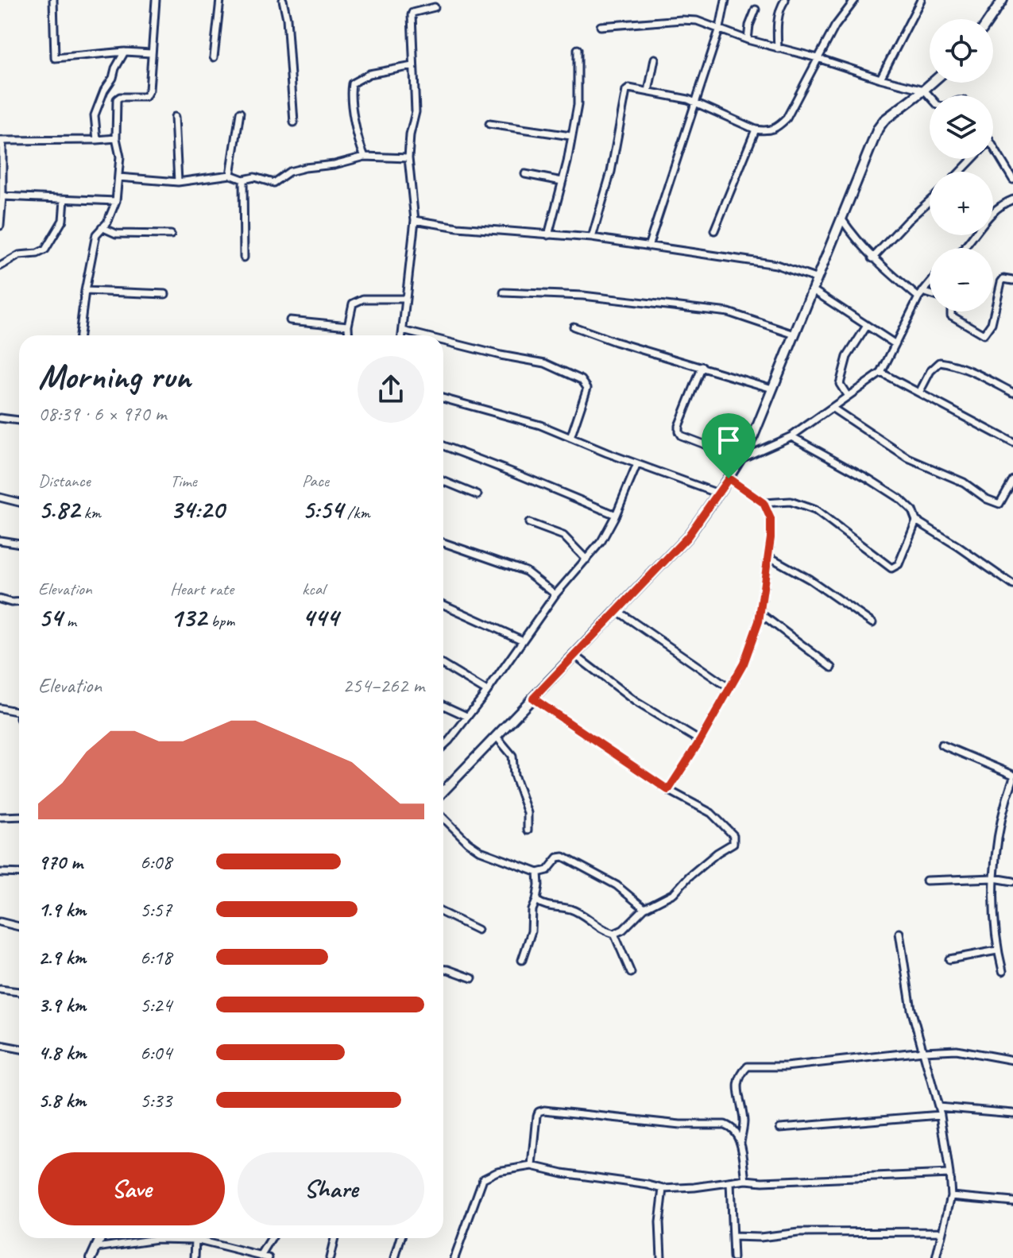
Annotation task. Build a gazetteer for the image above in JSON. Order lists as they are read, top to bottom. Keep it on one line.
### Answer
{"page":{"map_buttons":["+","−"],"heading":["Morning run","08:39 · 6 × 970 m"],"stats":[["Distance","5.82 km"],["Time","34:20"],["Pace","5:54 /km"],["Elevation","54 m"],["Heart rate","132 bpm"],["kcal","444"]],"chart":["Elevation","254–262 m"],"list":[{"name":"970 m","note":"6:08"},{"name":"1.9 km","note":"5:57"},{"name":"2.9 km","note":"6:18"},{"name":"3.9 km","note":"5:24"},{"name":"4.8 km","note":"6:04"},{"name":"5.8 km","note":"5:33"}],"buttons":["Save","Share"]}}
